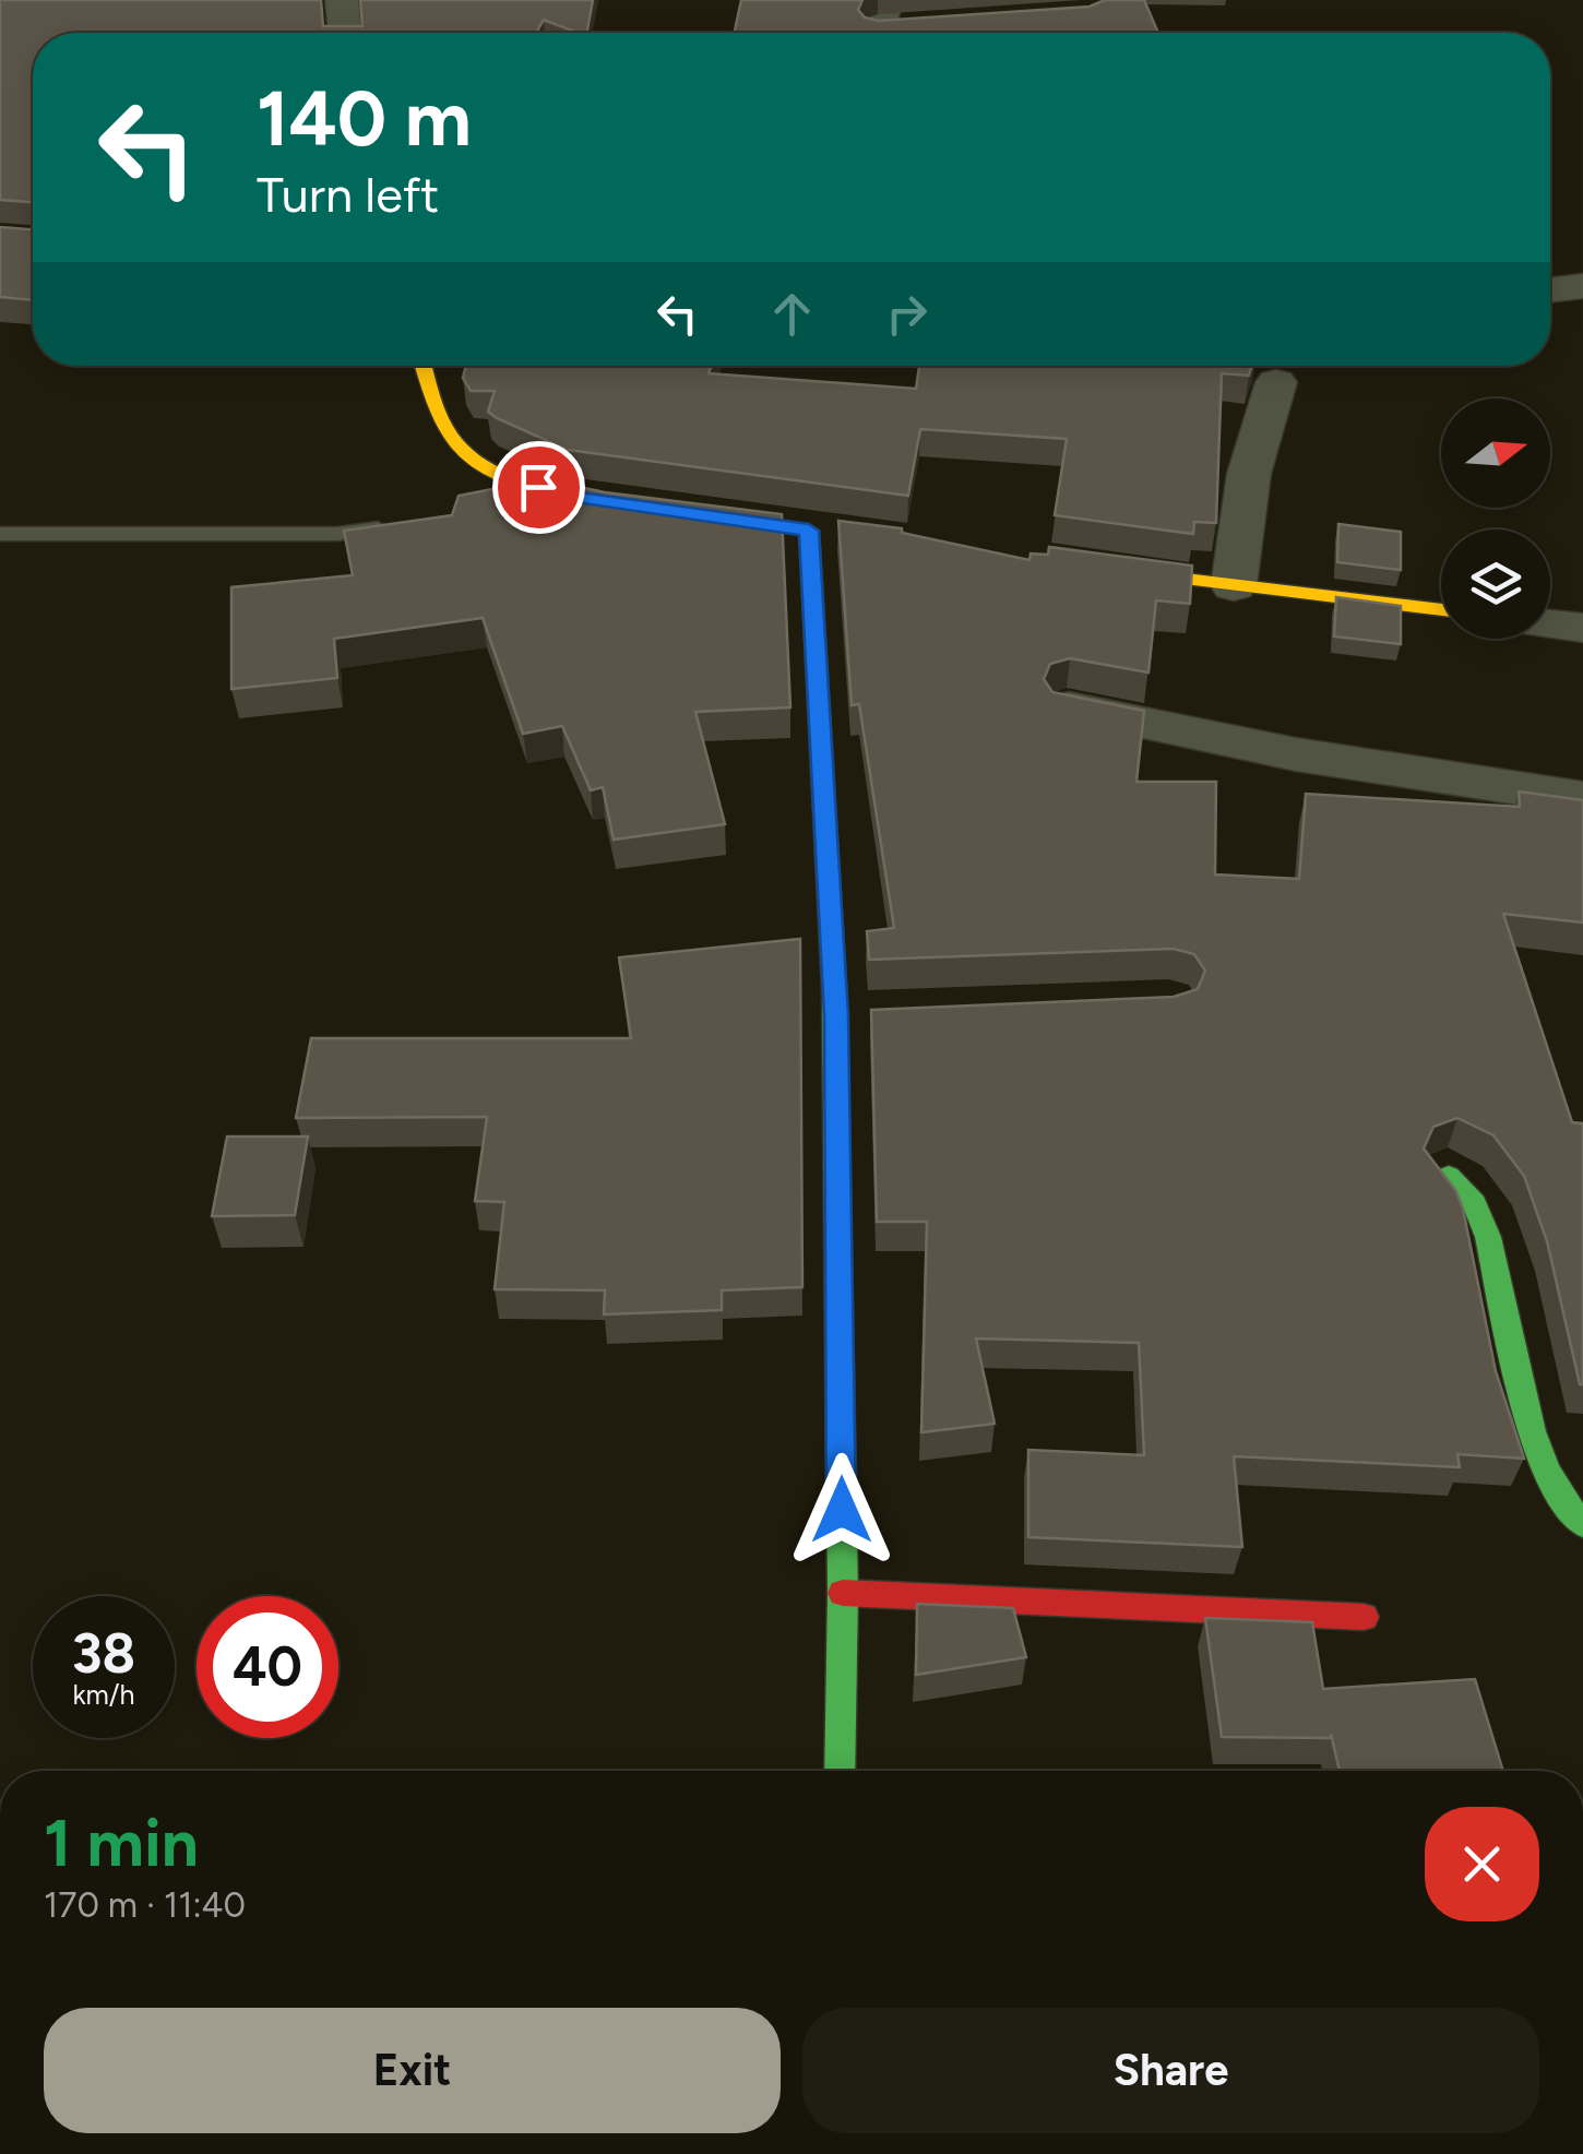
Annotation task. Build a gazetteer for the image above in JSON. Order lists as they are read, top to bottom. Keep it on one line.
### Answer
{"north":"right","page":{"turn":["140 m","Turn left"],"speed":"38 km/h","limit":"40","heading":["1 min","170 m · 11:40"],"buttons":["Exit","Share"]}}
